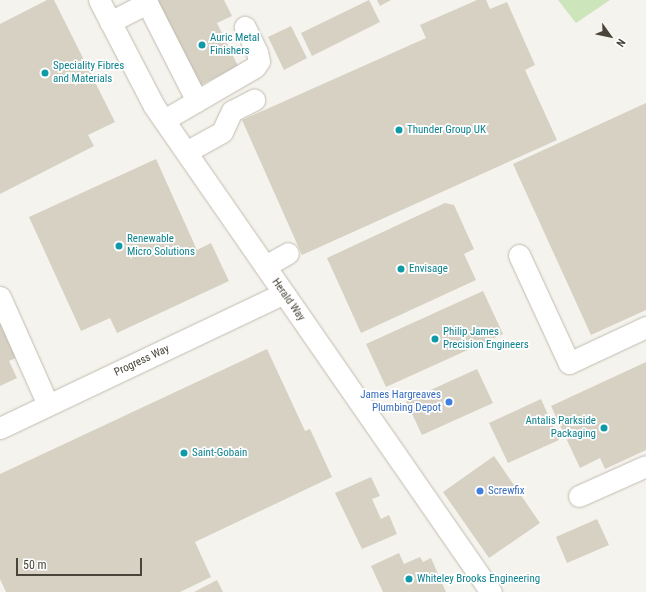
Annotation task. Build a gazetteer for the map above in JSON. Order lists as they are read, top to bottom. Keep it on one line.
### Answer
{"streets":{"street":["Herald Way","Progress Way"]},"crossings":[["Herald Way","Progress Way"]],"places":["Auric Metal Finishers","Speciality Fibres and Materials","Thunder Group UK","Renewable Micro Solutions","Envisage","Philip James Precision Engineers","James Hargreaves Plumbing Depot","Antalis Parkside Packaging","Saint-Gobain","Screwfix","Whiteley Brooks Engineering"],"scale_bar":"50 m","north":"bottom right"}
